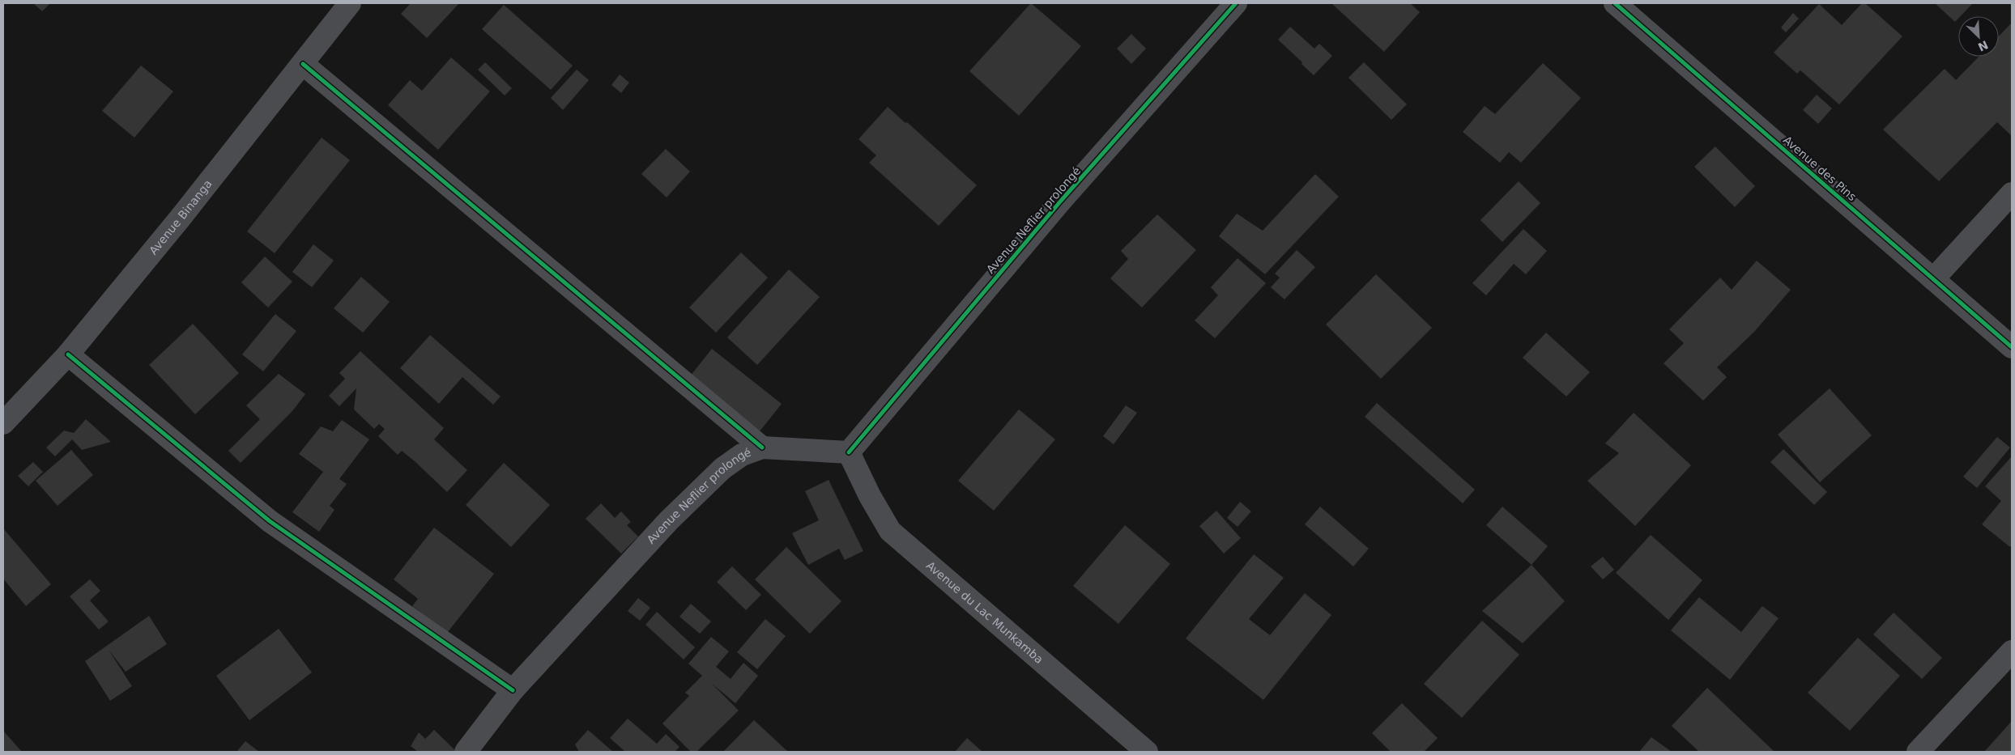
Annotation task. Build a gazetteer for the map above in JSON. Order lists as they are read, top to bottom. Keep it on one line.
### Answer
{"streets":{"street":["Avenue des Pins","Avenue Binanga","Avenue Neflier prolongé","Avenue du Lac Munkamba"]},"crossings":[["Avenue Neflier prolongé","Avenue du Lac Munkamba"]],"north":"bottom right"}
